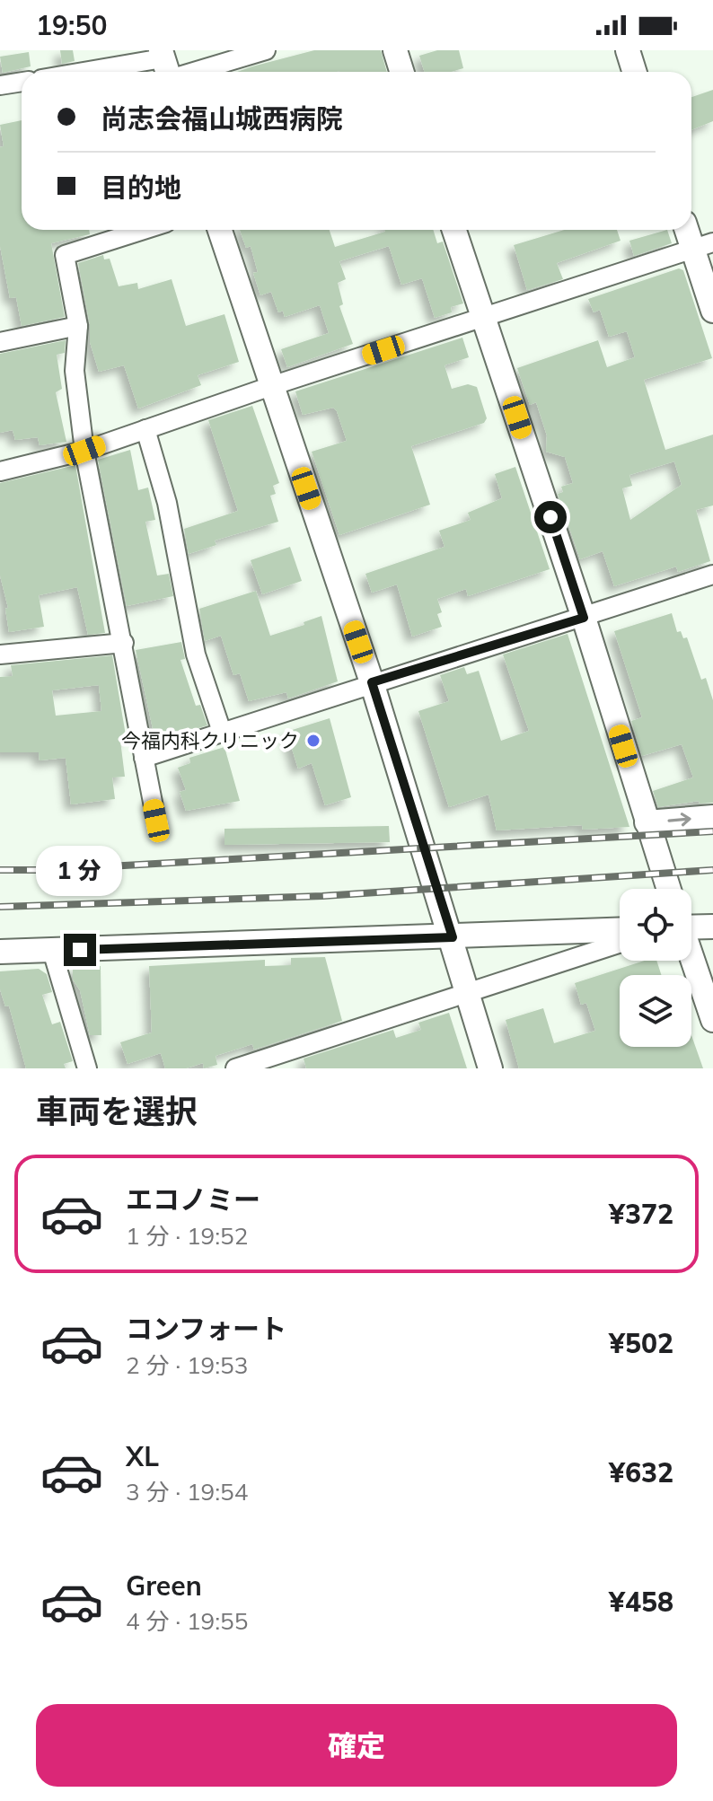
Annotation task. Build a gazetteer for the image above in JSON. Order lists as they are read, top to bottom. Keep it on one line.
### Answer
{"places":["今福内科クリニック"],"page":{"status":"19:50","banner":["尚志会福山城西病院","目的地"],"bubble":"1 分","heading":"車両を選択","list":[{"name":"エコノミー","note":"1 分 · 19:52","value":"¥372"},{"name":"コンフォート","note":"2 分 · 19:53","value":"¥502"},{"name":"XL","note":"3 分 · 19:54","value":"¥632"},{"name":"Green","note":"4 分 · 19:55","value":"¥458"}],"buttons":"確定"}}
